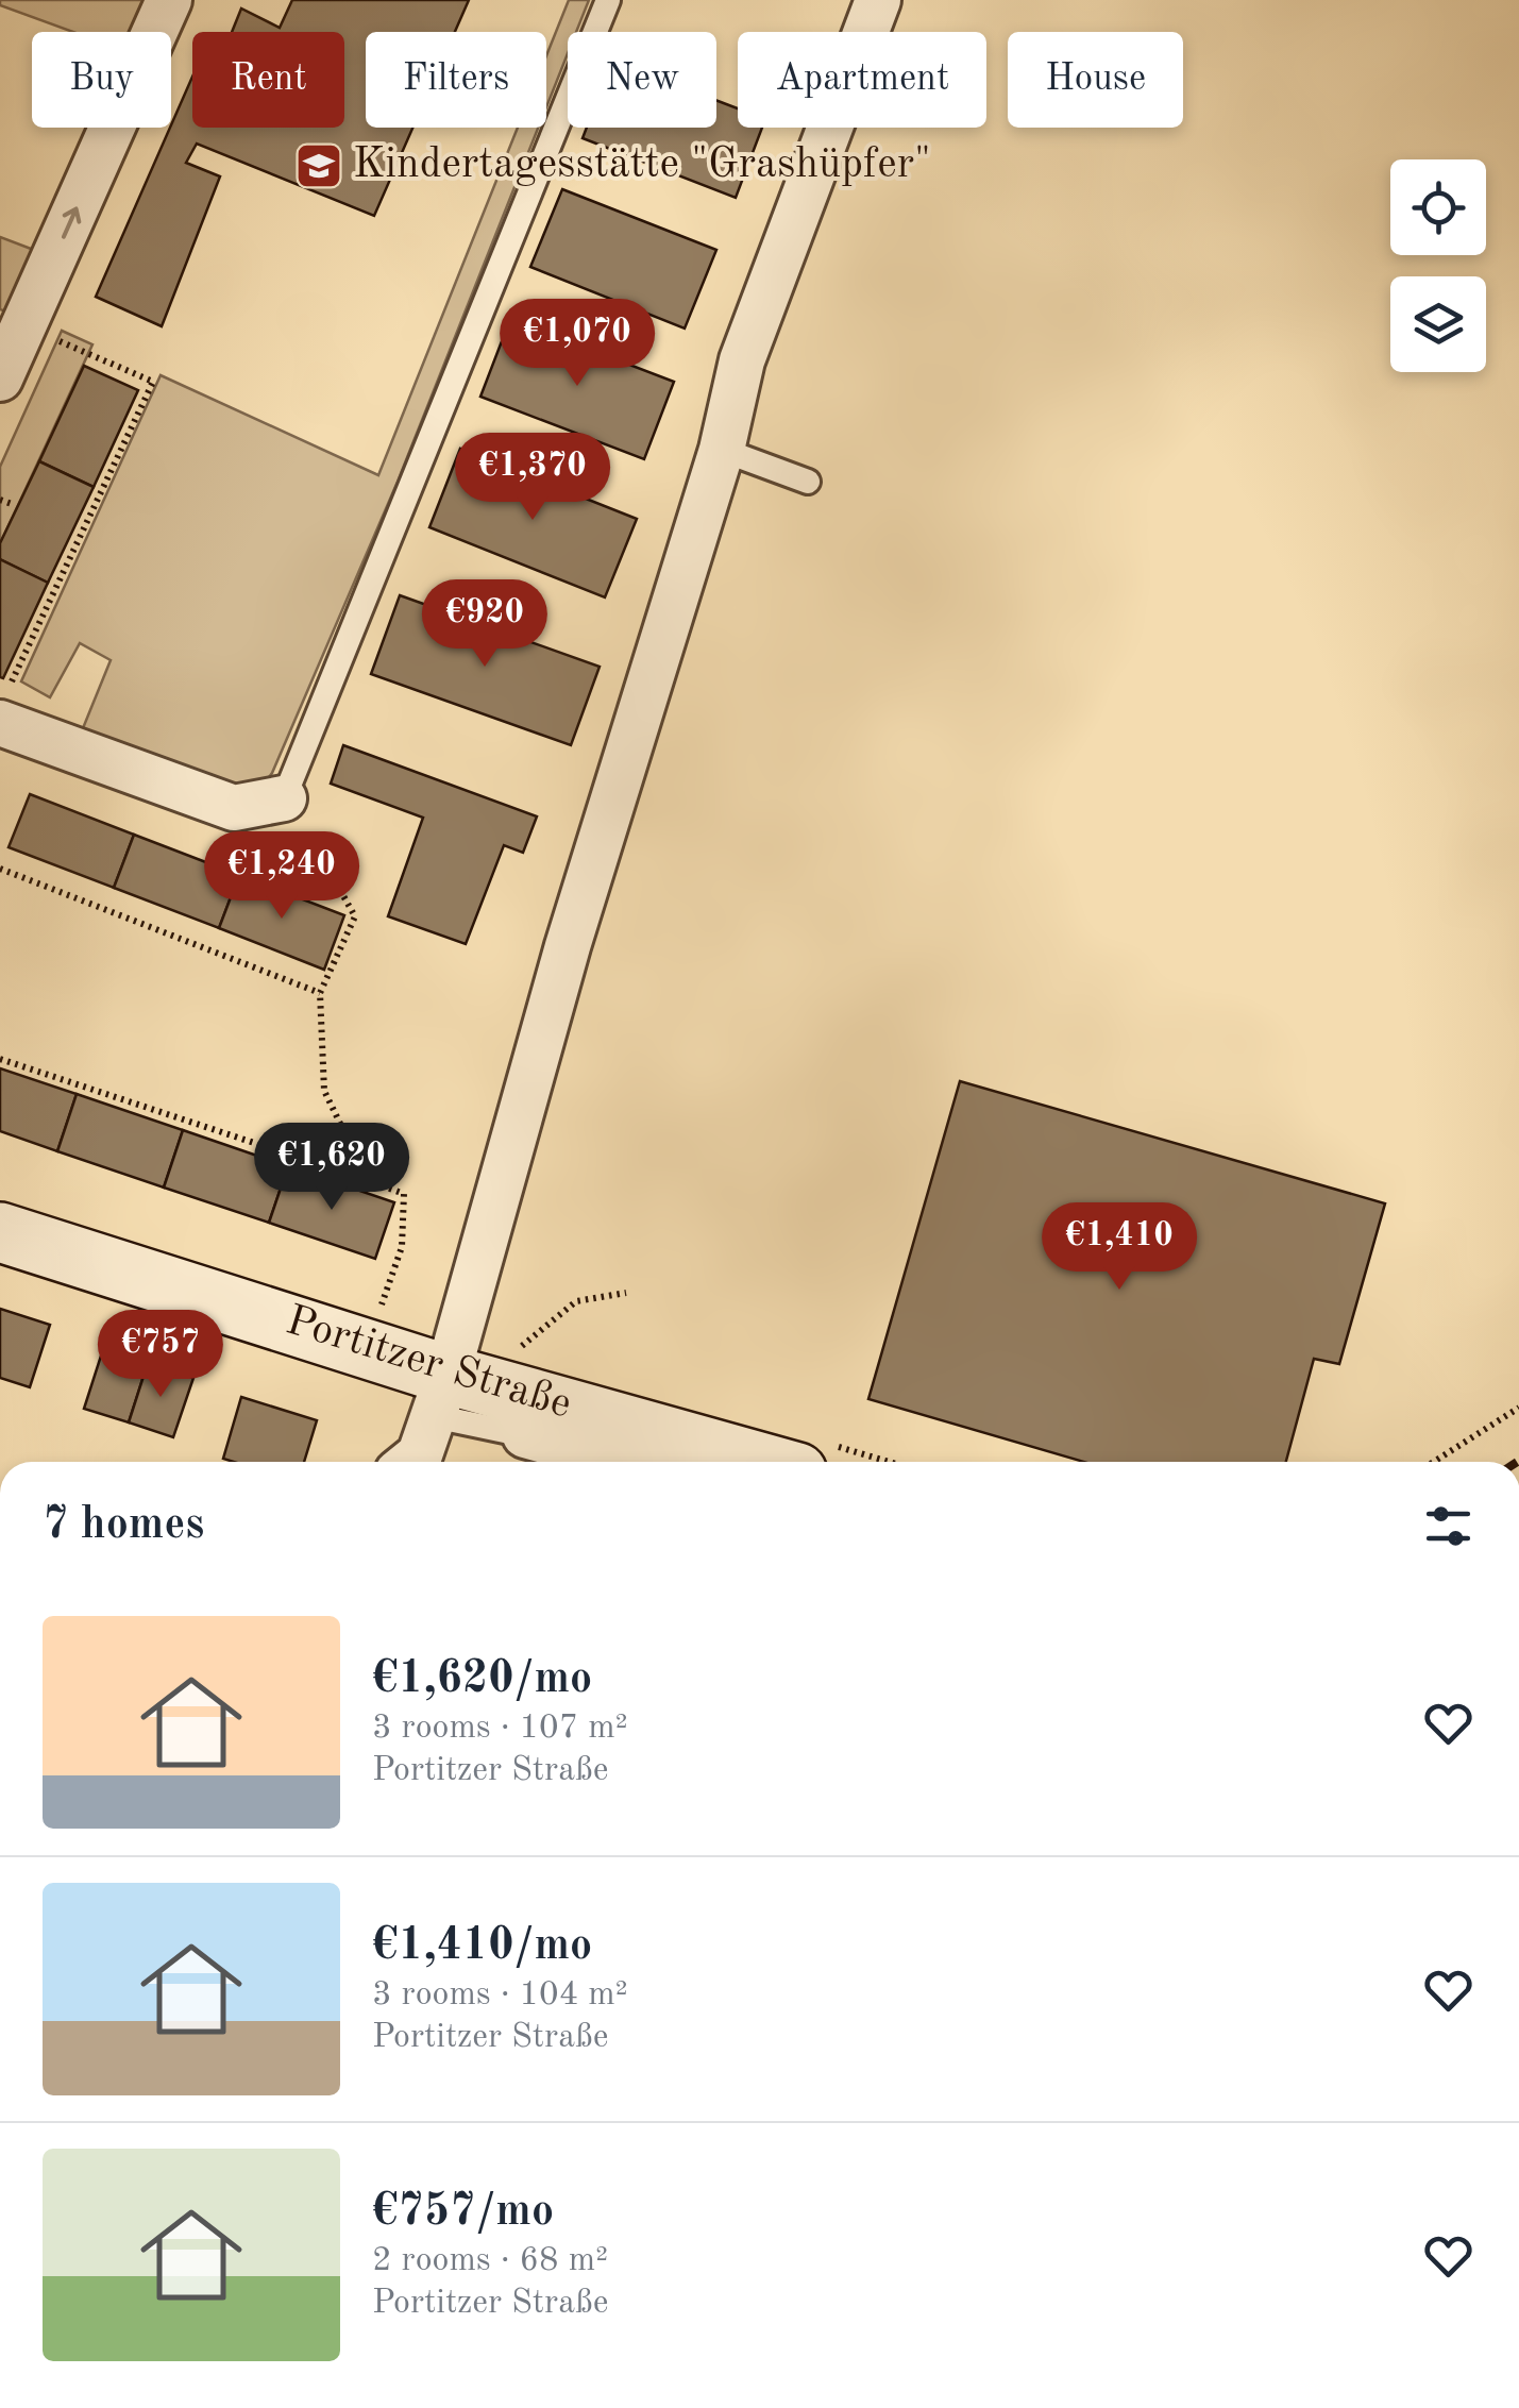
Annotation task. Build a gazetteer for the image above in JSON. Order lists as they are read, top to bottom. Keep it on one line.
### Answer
{"streets":{"main road":["Portitzer Straße"]},"places":{"school or university":["Kindertagesstätte \"Grashüpfer\""]},"page":{"chip":["Buy","Rent","Filters","New","Apartment","House"],"price":["€1,070","€1,370","€920","€1,240","€1,620","€1,410","€757"],"heading":"7 homes","list":[{"name":"€1,620/mo","note":"3 rooms · 107 m² · Portitzer Straße"},{"name":"€1,410/mo","note":"3 rooms · 104 m² · Portitzer Straße"},{"name":"€757/mo","note":"2 rooms · 68 m² · Portitzer Straße"}]}}
